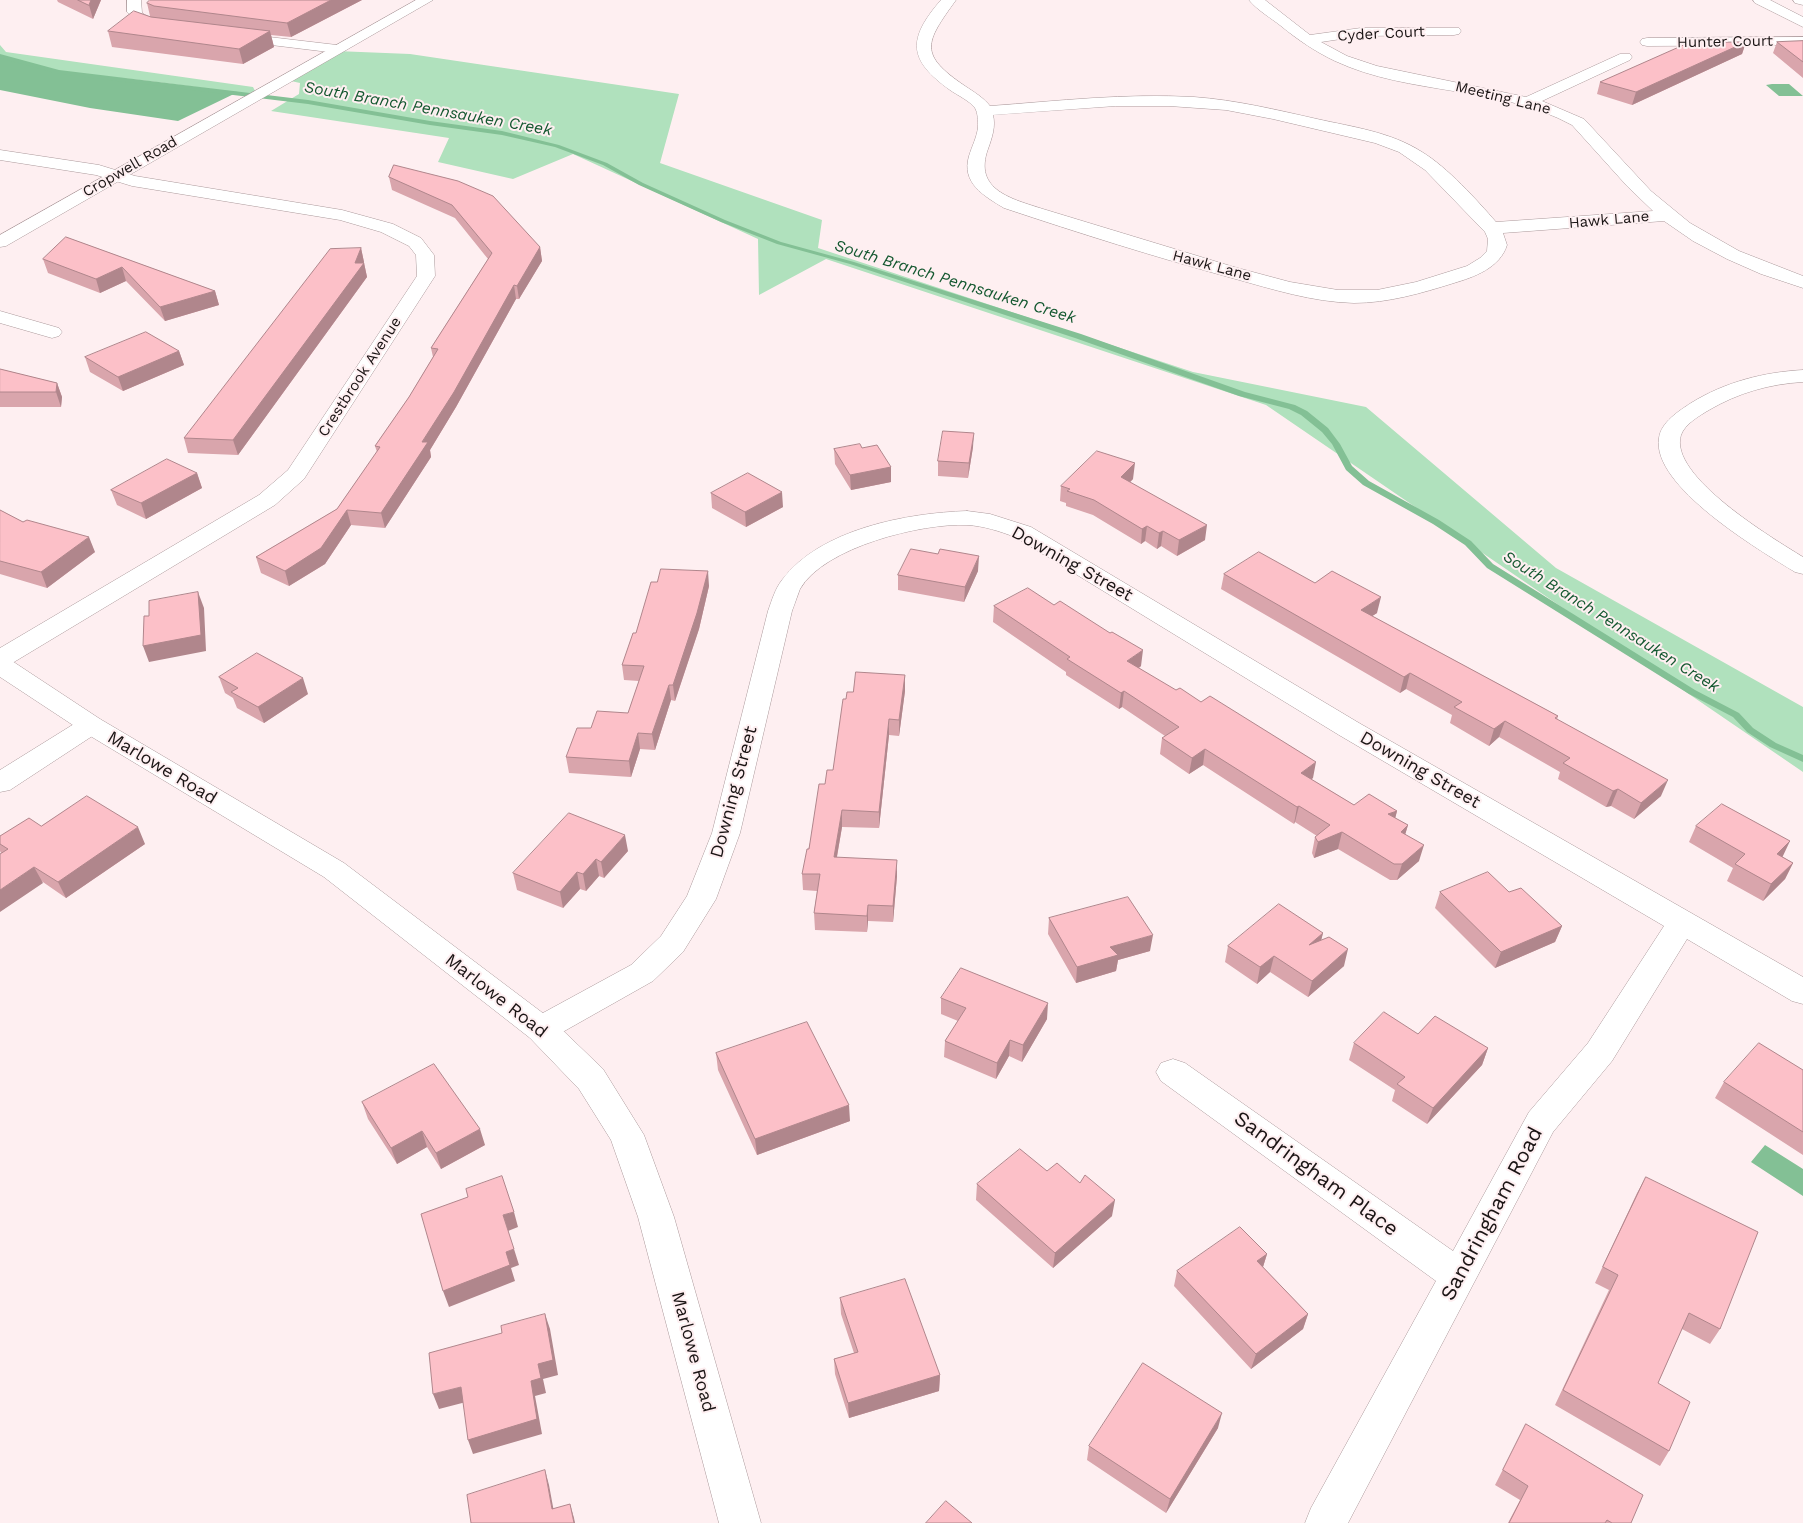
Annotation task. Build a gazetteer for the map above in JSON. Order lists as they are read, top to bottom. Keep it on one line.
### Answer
{"streets":{"street":["Cyder Court","Hunter Court","Meeting Lane","Cropwell Road","Hawk Lane","Crestbrook Avenue","Downing Street","Marlowe Road","Sandringham Place","Sandringham Road"]},"crossings":[["Cyder Court","Meeting Lane"],["Meeting Lane","Hawk Lane"],["Cropwell Road","Crestbrook Avenue"],["Downing Street","Marlowe Road"],["Downing Street","Sandringham Road"],["Sandringham Place","Sandringham Road"]],"water":["South Branch Pennsauken Creek"]}
